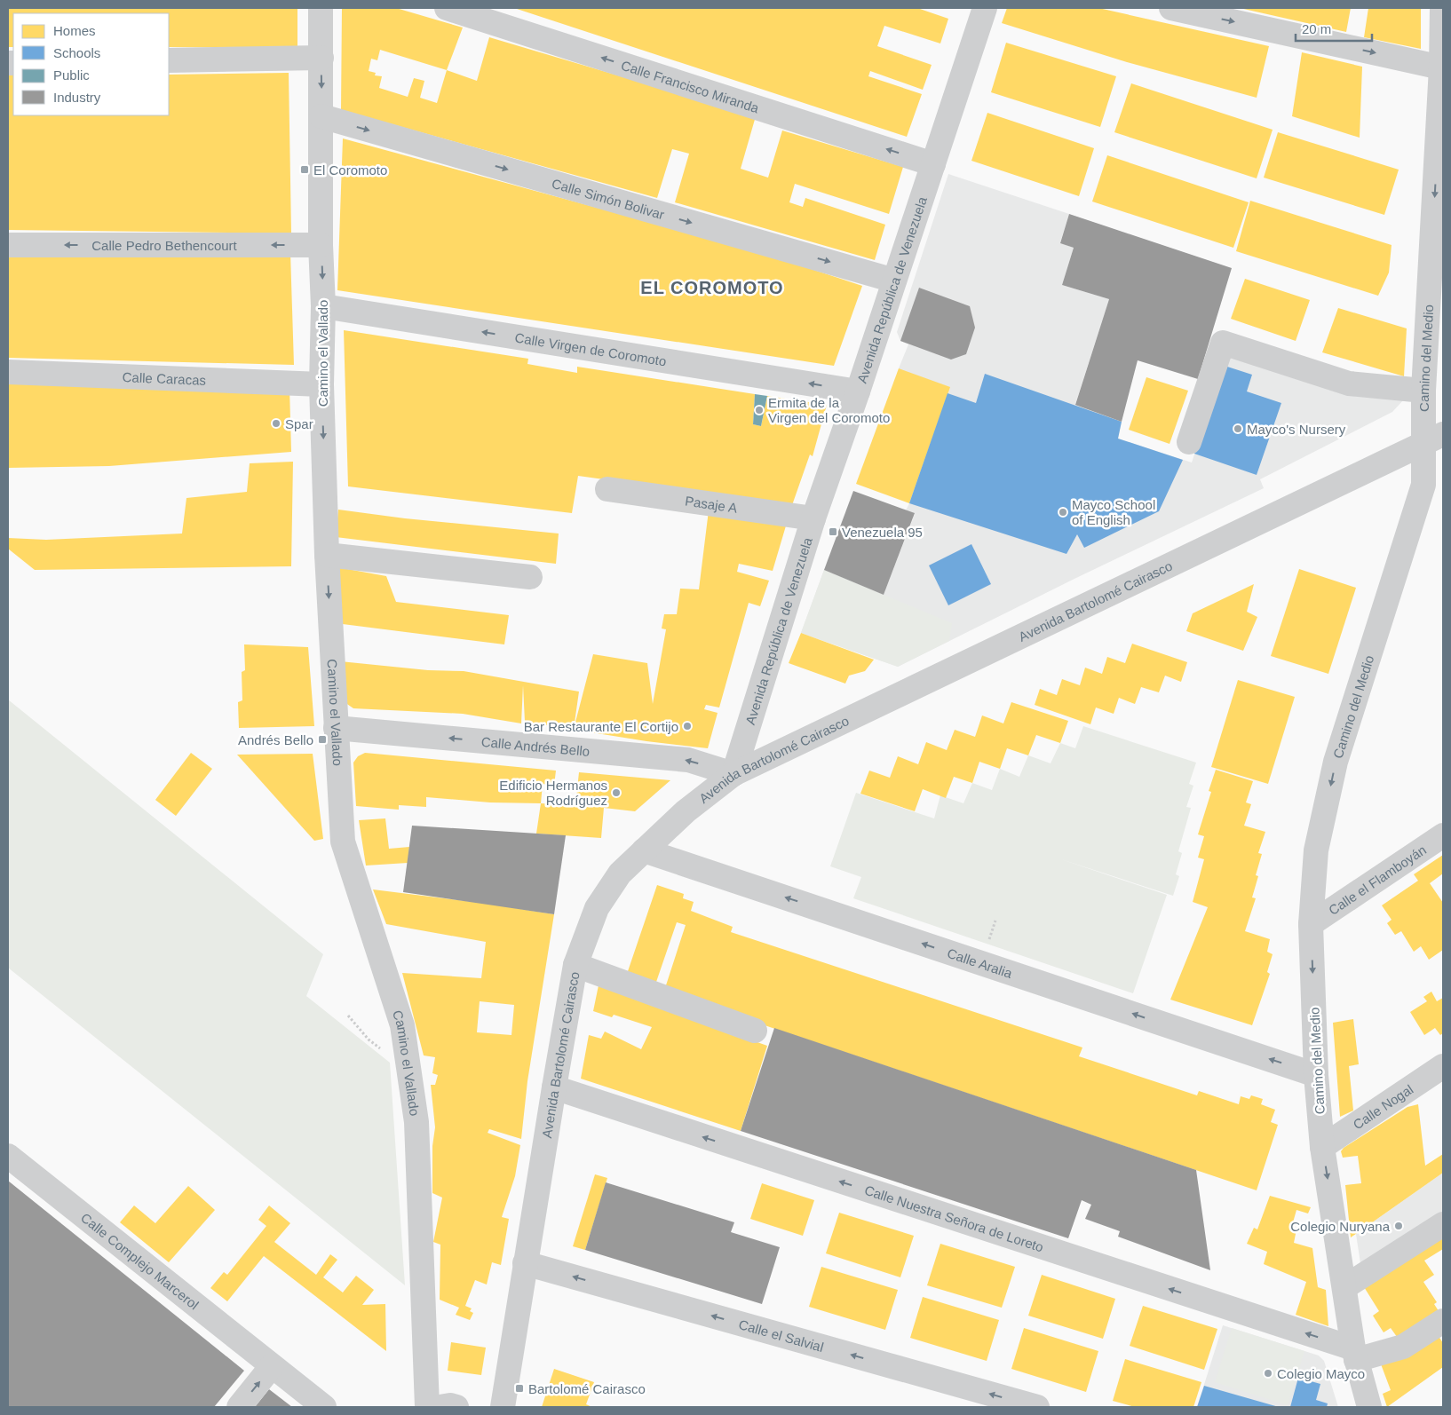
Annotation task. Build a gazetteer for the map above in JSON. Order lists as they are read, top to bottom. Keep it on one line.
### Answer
{"streets":{"street":["Calle Francisco Miranda","Calle Simón Bolivar","Calle Pedro Bethencourt","Avenida República de Venezuela","Calle Virgen de Coromoto","Camino el Vallado","Camino del Medio","Calle Caracas","Pasaje A","Avenida Bartolomé Cairasco","Calle Andrés Bello","Calle el Flamboyán","Calle Aralia","Calle Nogal","Calle Nuestra Señora de Loreto","Calle Complejo Marcerol","Calle el Salvial"]},"crossings":[["Calle Francisco Miranda","Avenida República de Venezuela"],["Calle Simón Bolivar","Avenida República de Venezuela"],["Calle Simón Bolivar","Camino el Vallado"],["Calle Pedro Bethencourt","Camino el Vallado"],["Avenida República de Venezuela","Calle Virgen de Coromoto"],["Avenida República de Venezuela","Pasaje A"],["Avenida República de Venezuela","Avenida Bartolomé Cairasco"],["Avenida República de Venezuela","Calle Andrés Bello"],["Calle Virgen de Coromoto","Camino el Vallado"],["Camino el Vallado","Calle Caracas"],["Camino el Vallado","Calle Andrés Bello"],["Camino del Medio","Avenida Bartolomé Cairasco"],["Camino del Medio","Calle el Flamboyán"],["Camino del Medio","Calle Aralia"],["Camino del Medio","Calle Nogal"],["Camino del Medio","Calle Nuestra Señora de Loreto"],["Avenida Bartolomé Cairasco","Calle Andrés Bello"],["Avenida Bartolomé Cairasco","Calle Aralia"],["Avenida Bartolomé Cairasco","Calle Nuestra Señora de Loreto"],["Avenida Bartolomé Cairasco","Calle el Salvial"]],"one_way":["Calle Francisco Miranda","Calle Simón Bolivar","Calle Virgen de Coromoto","Camino del Medio","Calle Aralia","Calle Nuestra Señora de Loreto","Calle el Salvial"],"districts":["EL COROMOTO"],"places":{"transit":["El Coromoto","Venezuela 95","Andrés Bello","Bartolomé Cairasco"],"other":["Ermita de la Virgen del Coromoto","Spar","Mayco's Nursery","Mayco School of English","Bar Restaurante El Cortijo","Edificio Hermanos Rodríguez","Colegio Nuryana","Colegio Mayco"]},"legend":["Homes","Schools","Public","Industry"],"scale_bar":"20 m"}
